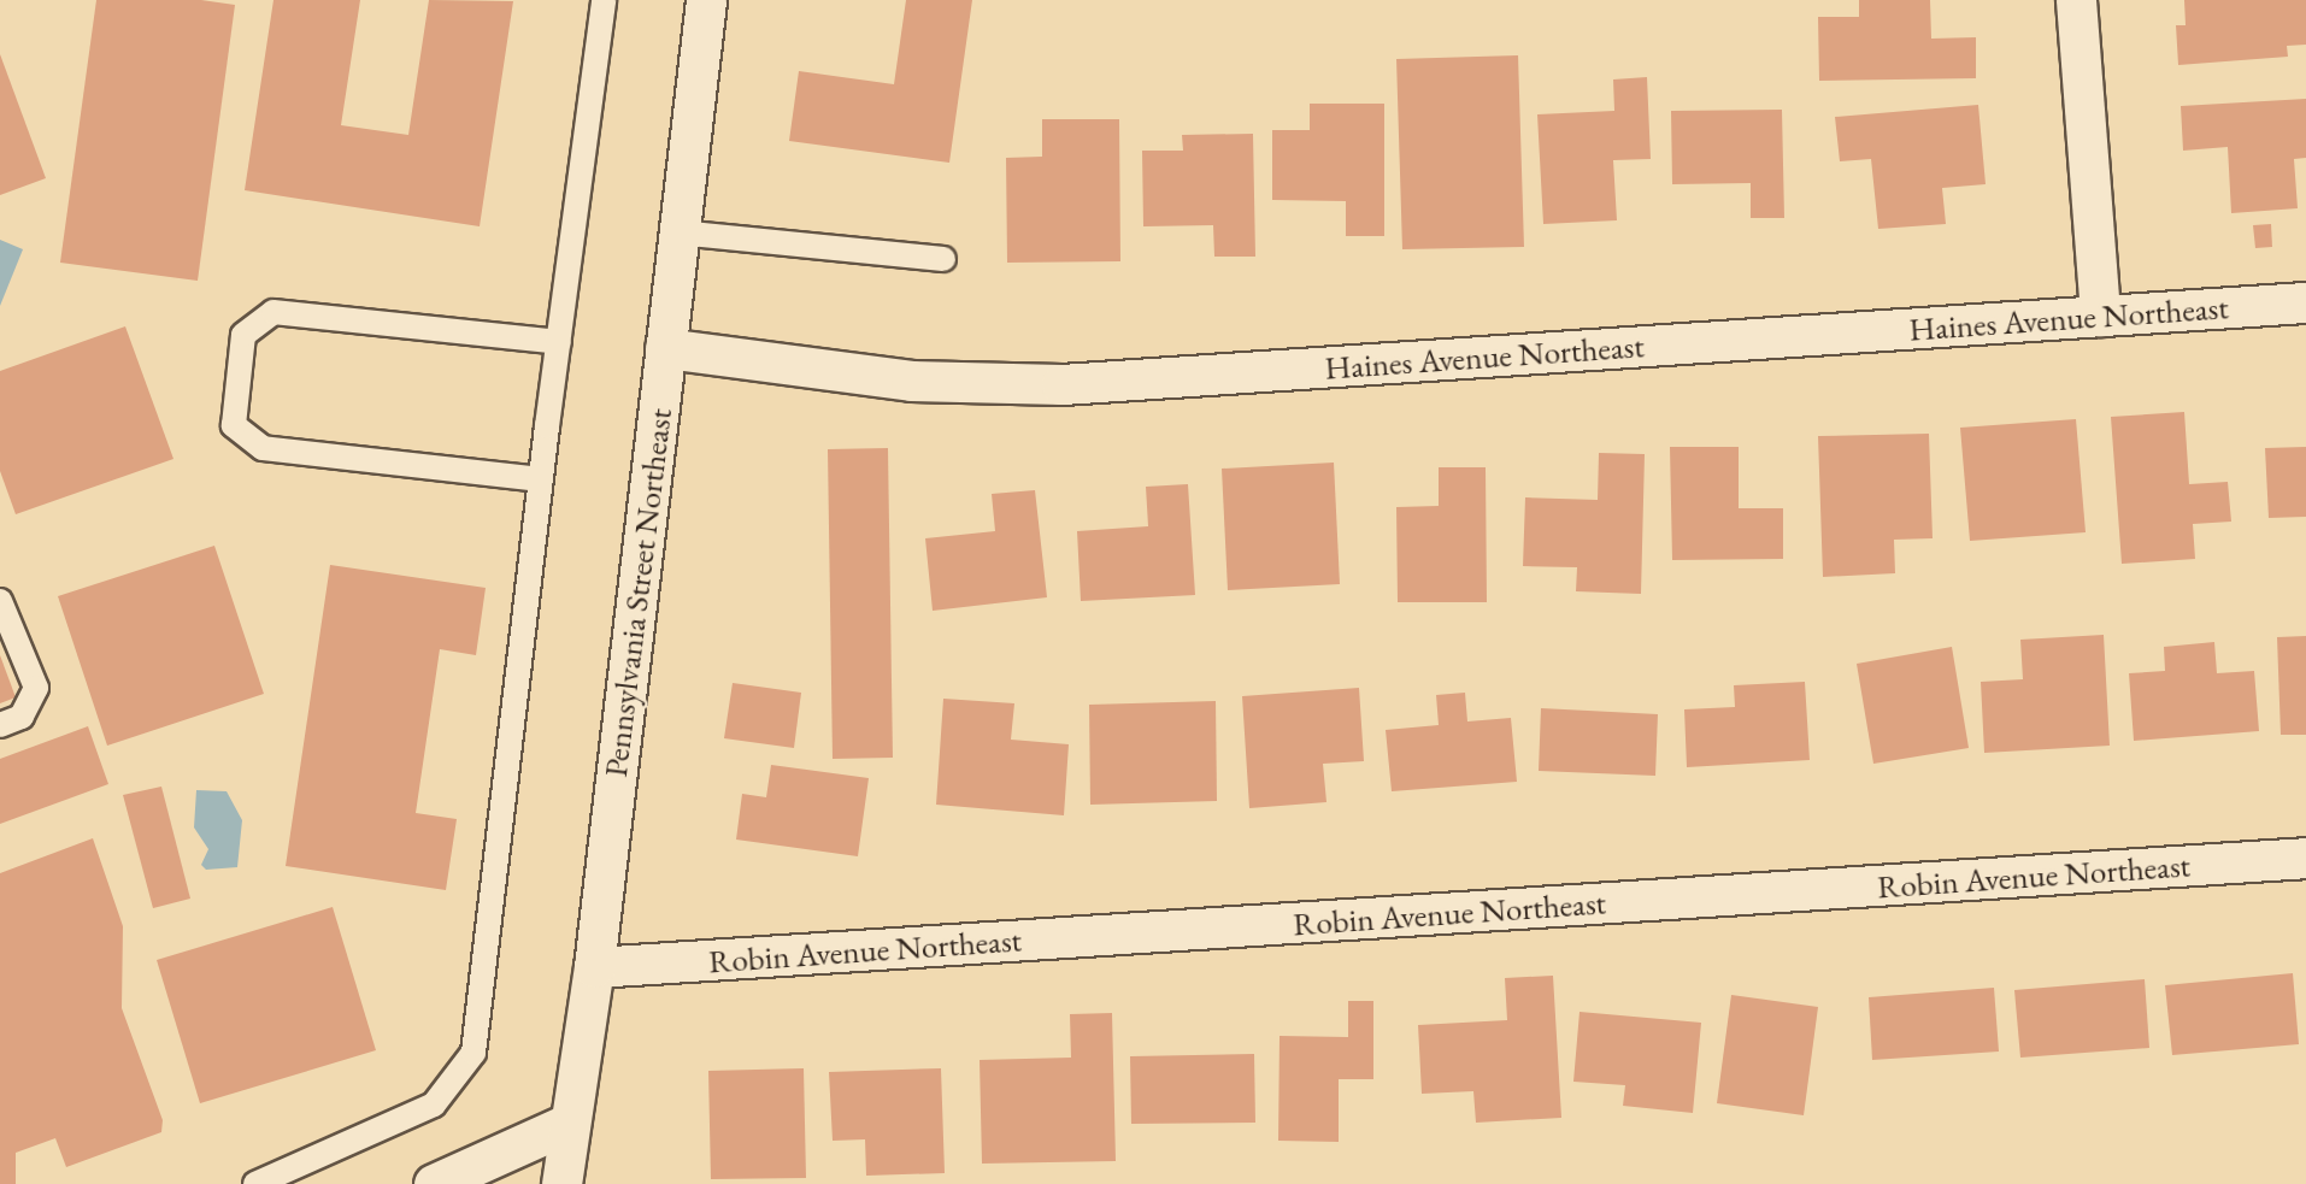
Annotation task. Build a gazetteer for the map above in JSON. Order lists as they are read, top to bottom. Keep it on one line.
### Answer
{"streets":{"street":["Haines Avenue Northeast","Pennsylvania Street Northeast","Robin Avenue Northeast"]},"crossings":[["Haines Avenue Northeast","Pennsylvania Street Northeast"],["Pennsylvania Street Northeast","Robin Avenue Northeast"]]}
